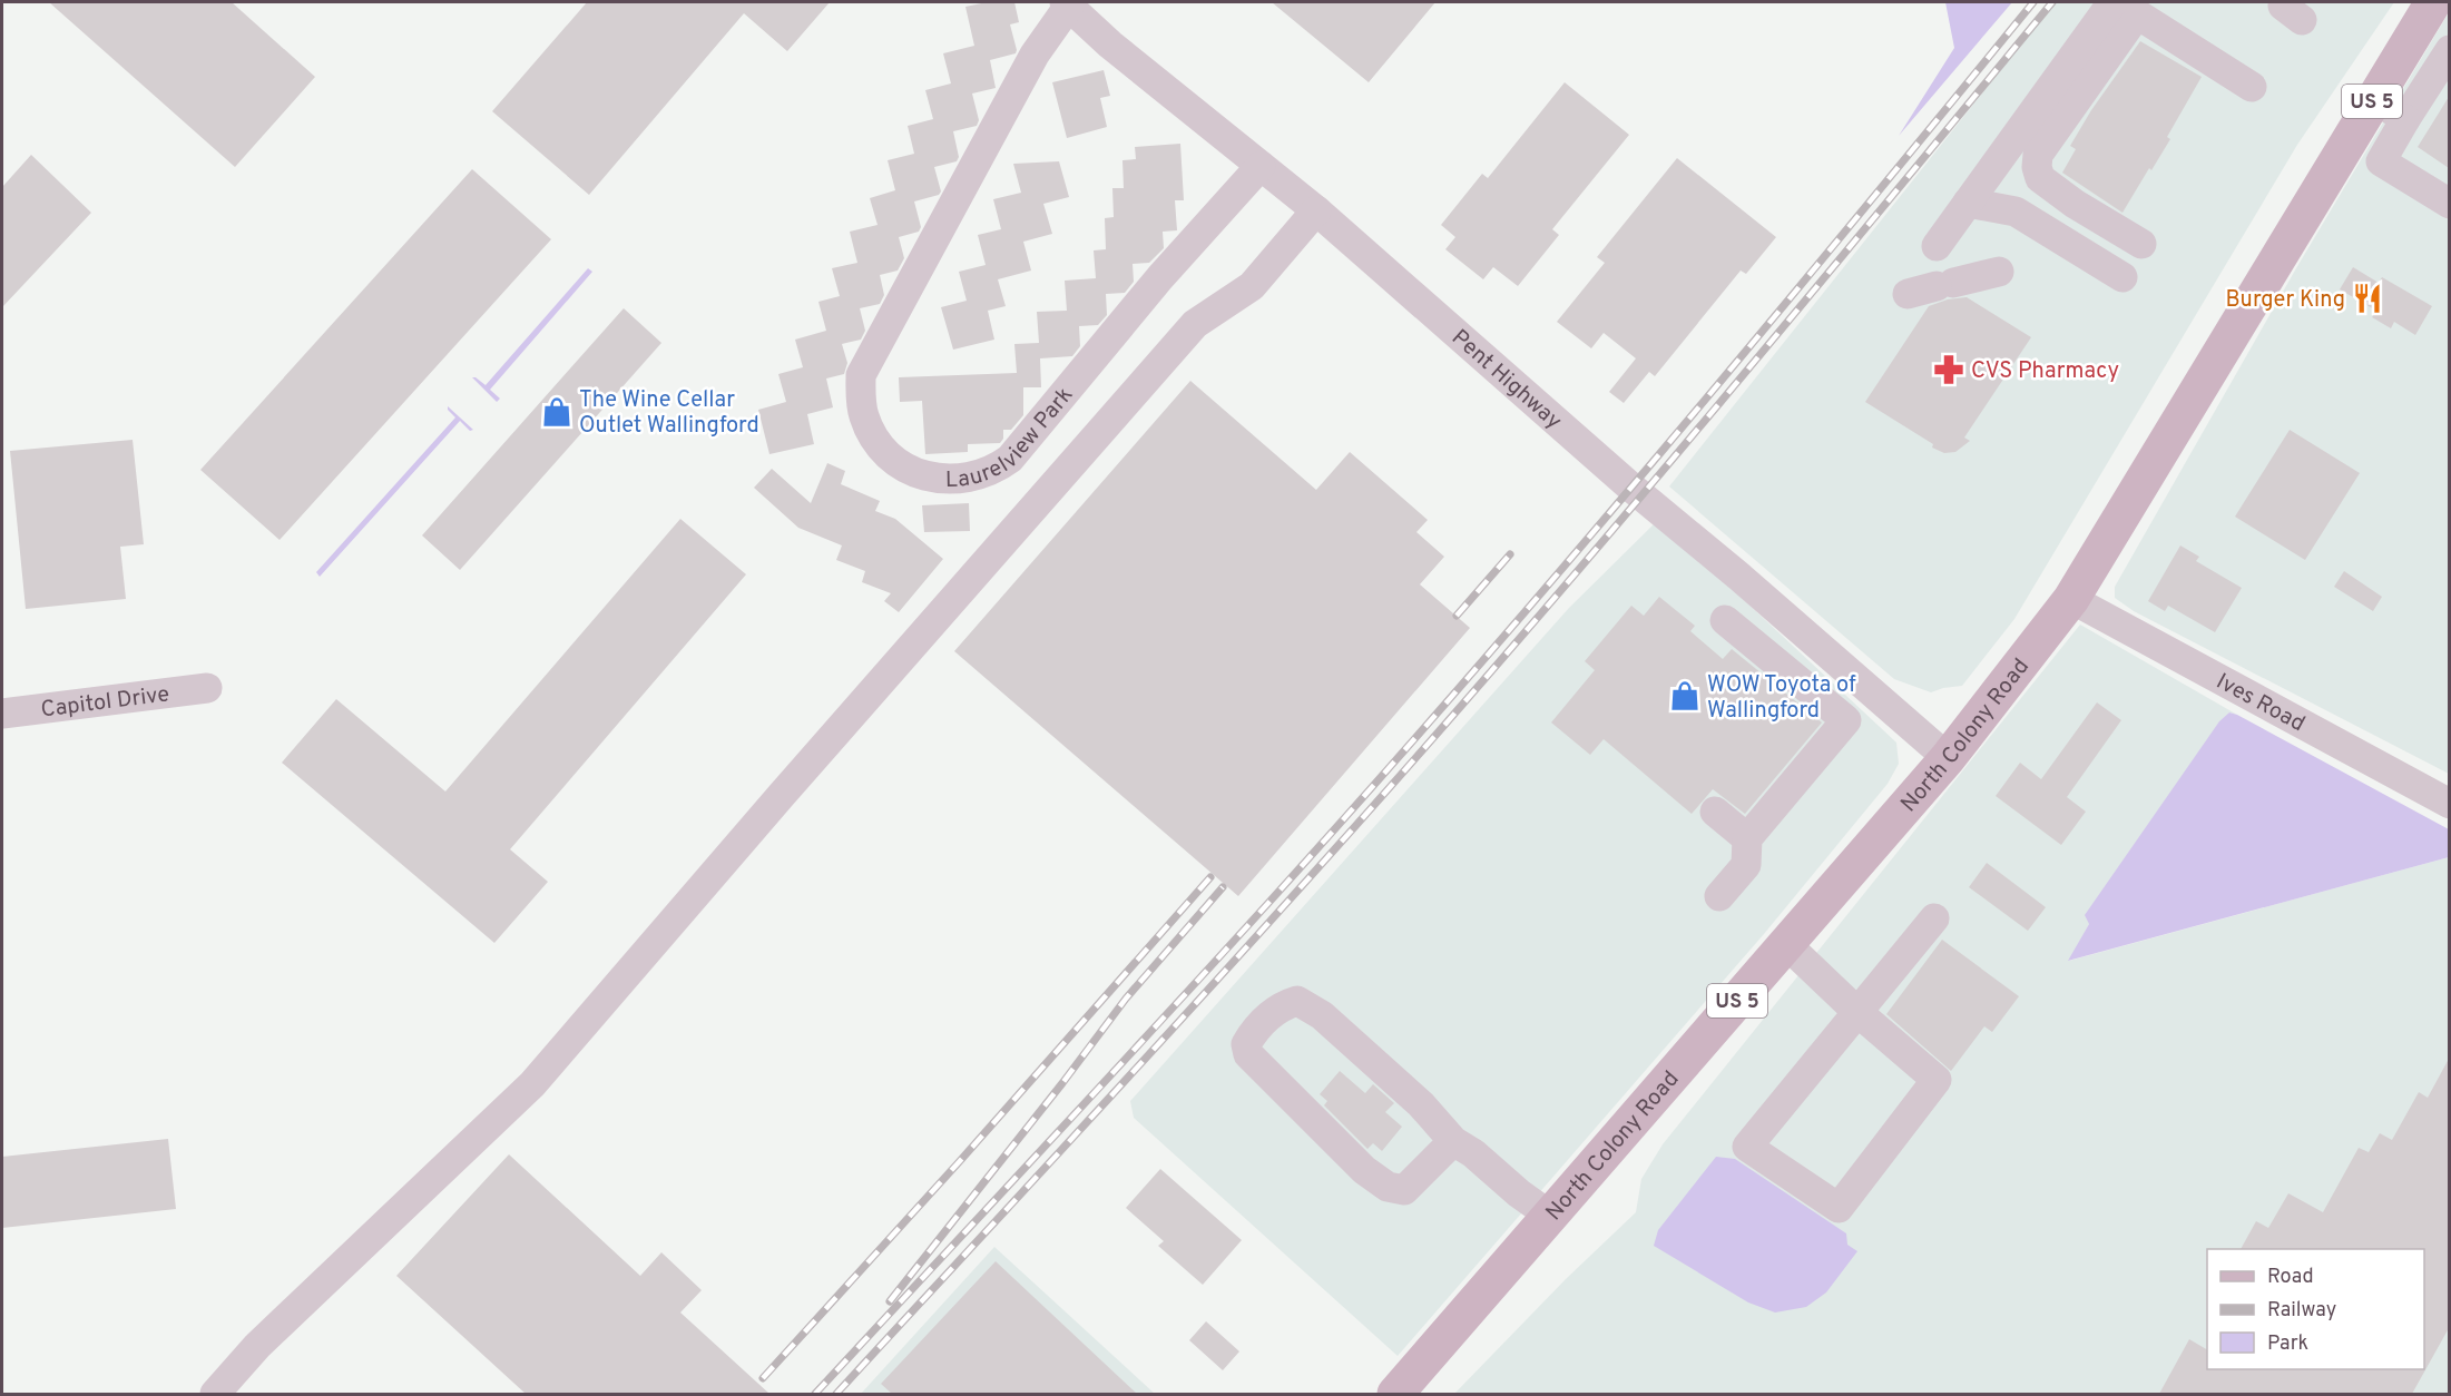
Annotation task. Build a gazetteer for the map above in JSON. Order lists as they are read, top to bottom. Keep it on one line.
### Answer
{"streets":{"main road":["US 5","North Colony Road"],"street":["Pent Highway","Laurelview Park","Capitol Drive","Ives Road"]},"crossings":[["Pent Highway","Laurelview Park"],["Pent Highway","North Colony Road"],["Ives Road","North Colony Road"]],"places":{"restaurant":["Burger King"],"pharmacy":["CVS Pharmacy"],"shop":["The Wine Cellar Outlet Wallingford","WOW Toyota of Wallingford"]},"legend":["Road","Railway","Park"]}
